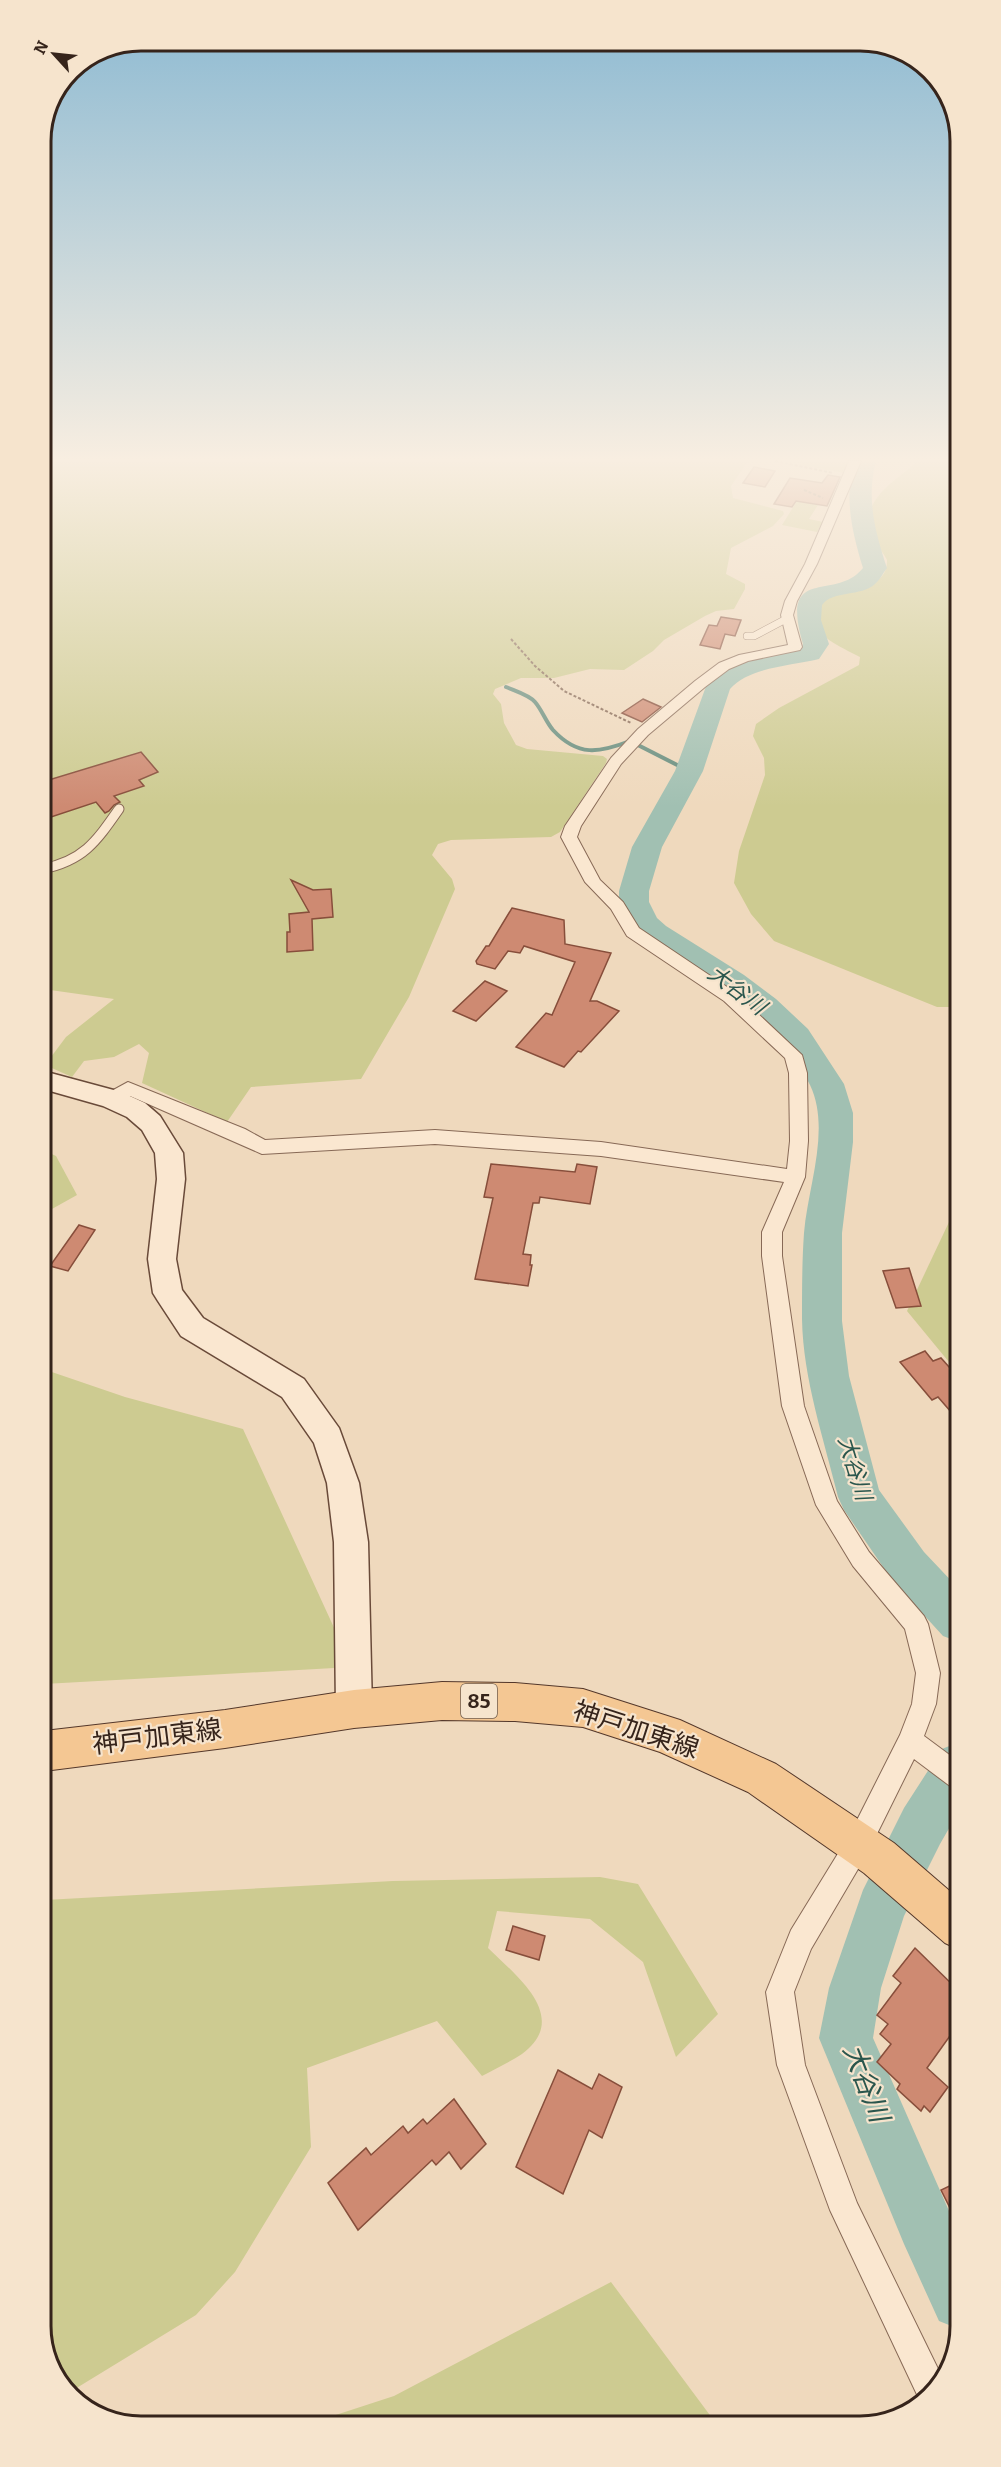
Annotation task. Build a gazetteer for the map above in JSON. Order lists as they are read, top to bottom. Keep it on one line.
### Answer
{"streets":{"main road":["85","神戸加東線"]},"water":["大谷川"],"north":"top left"}
